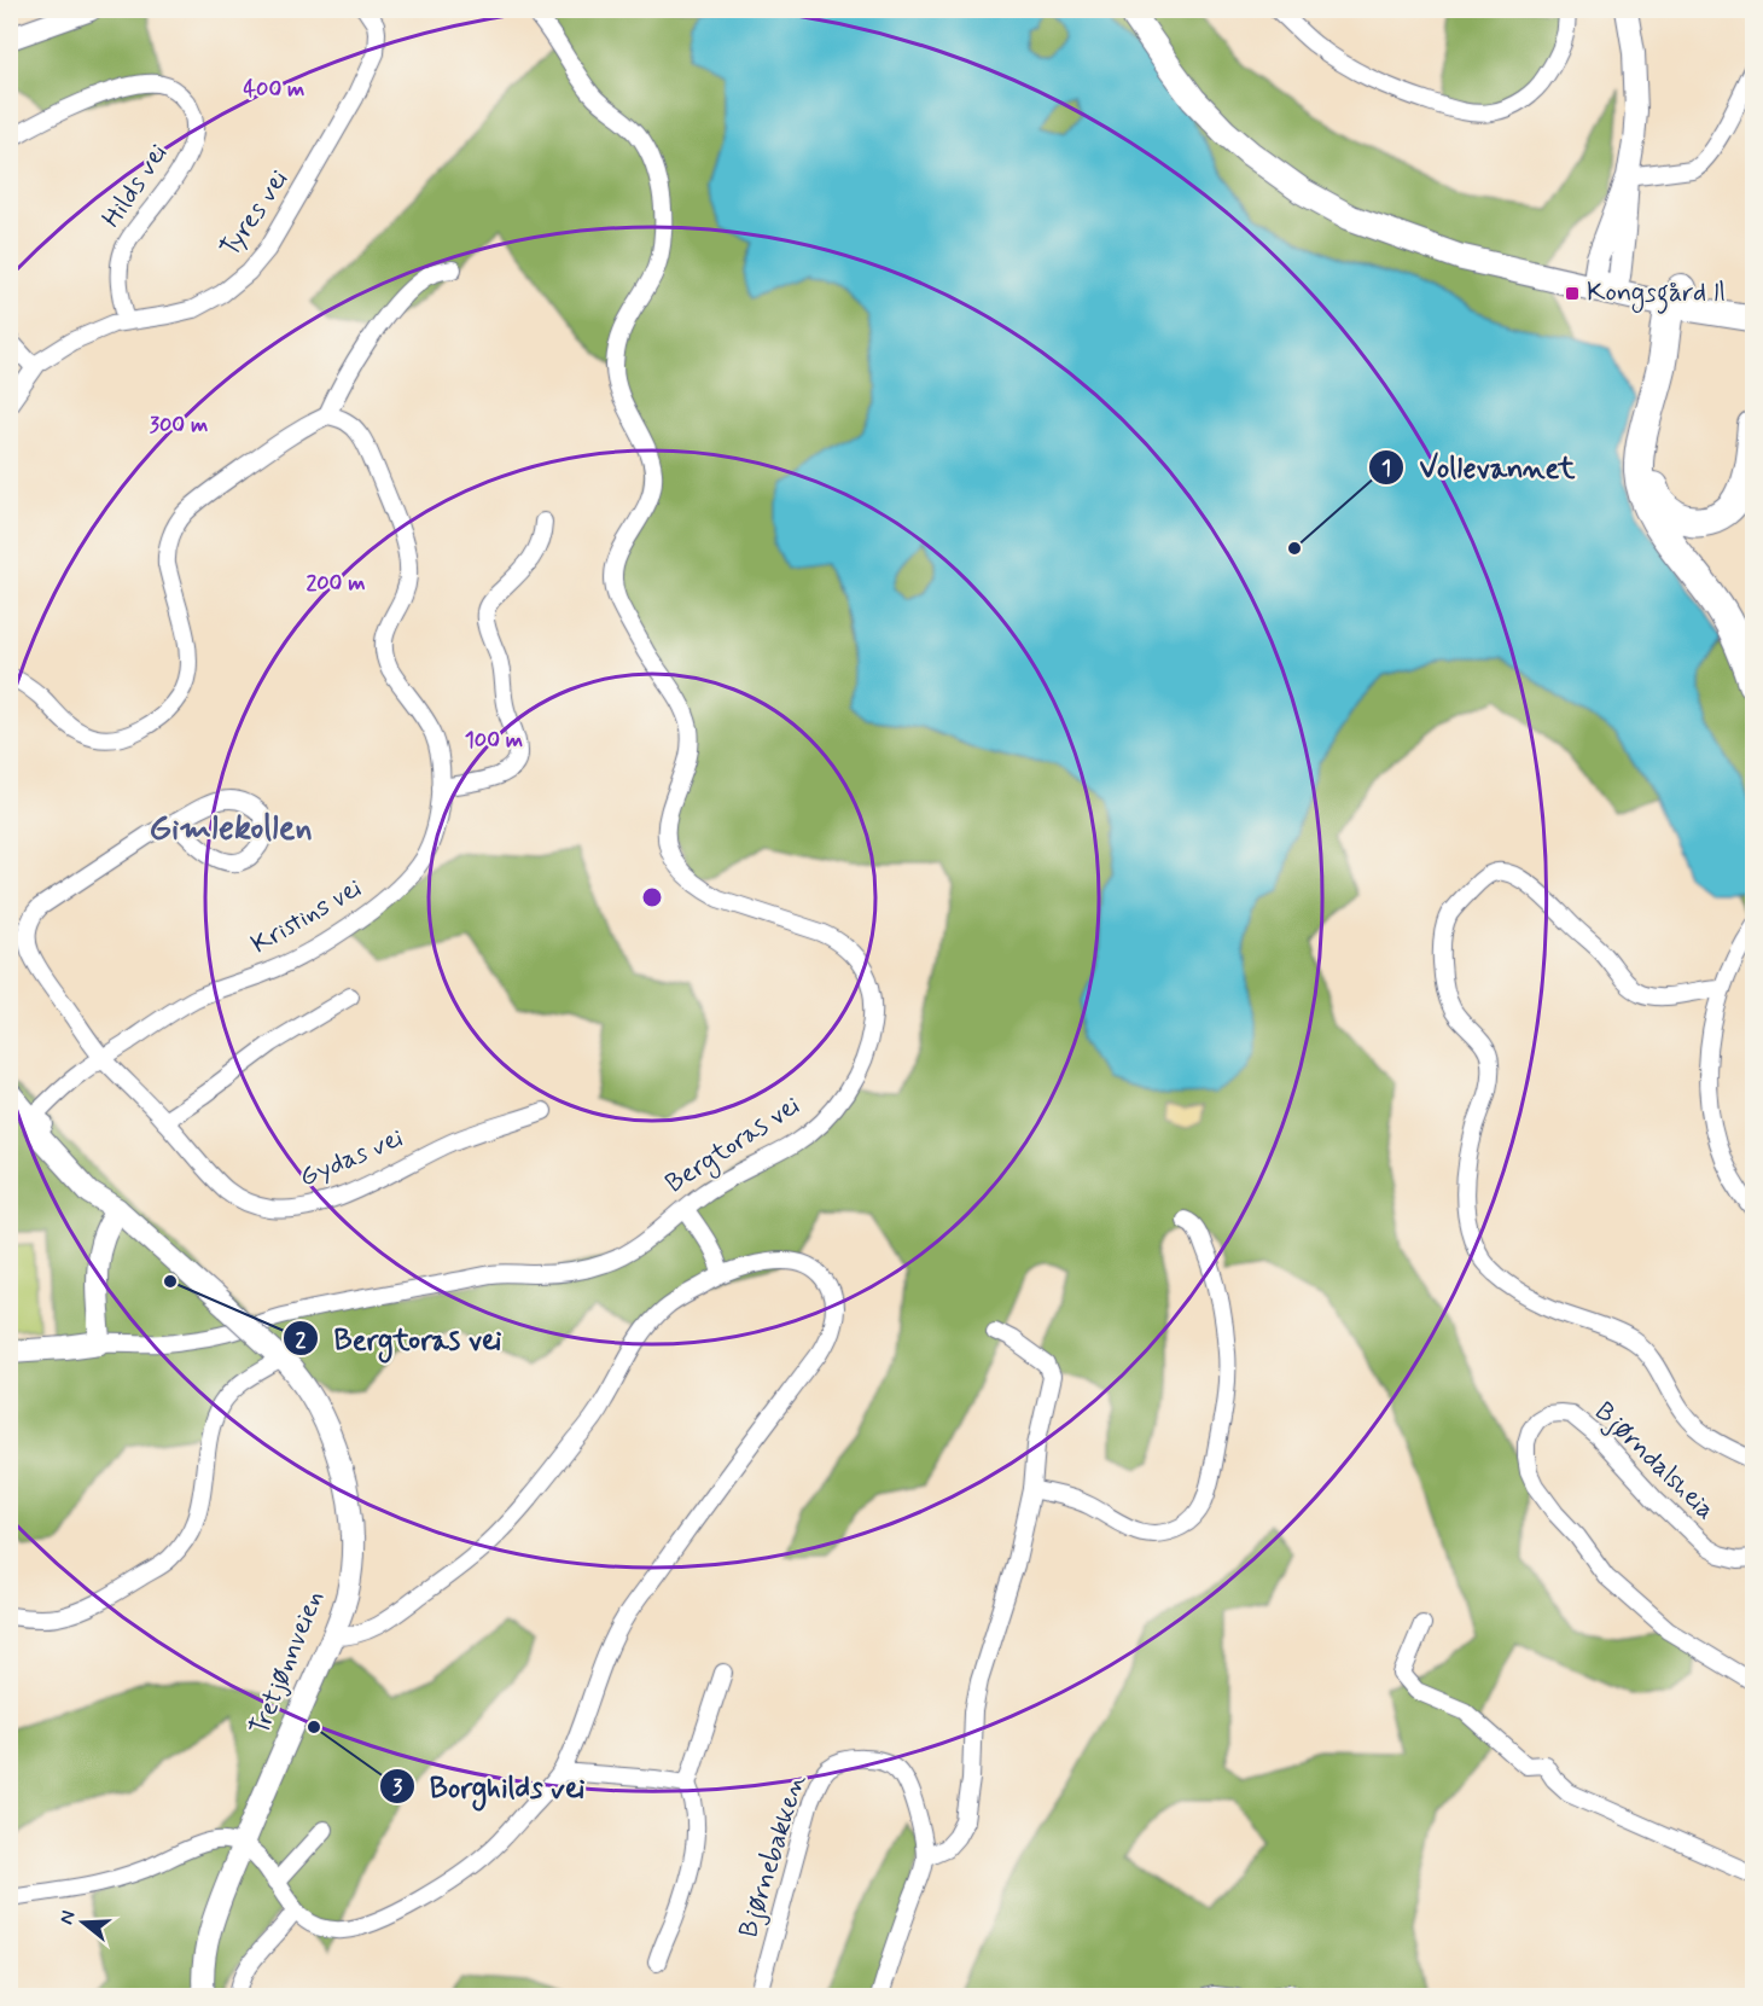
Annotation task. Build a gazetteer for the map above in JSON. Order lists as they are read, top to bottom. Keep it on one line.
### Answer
{"streets":{"street":["Hilds vei","Tyres vei","Kristins vei","Bergtoras vei","Gydas vei","Bjørndalsheia","Tretjønnveien","Bjørnebakken"]},"crossings":[["Hilds vei","Tyres vei"],["Kristins vei","Gydas vei"],["Kristins vei","Tretjønnveien"]],"districts":["Gimlekollen"],"places":{"transit":["Kongsgård ll"],"other":["Vollevannet","Bergtoras vei","Borghilds vei"]},"north":"left","rings":["400 m","300 m","200 m","100 m"]}
